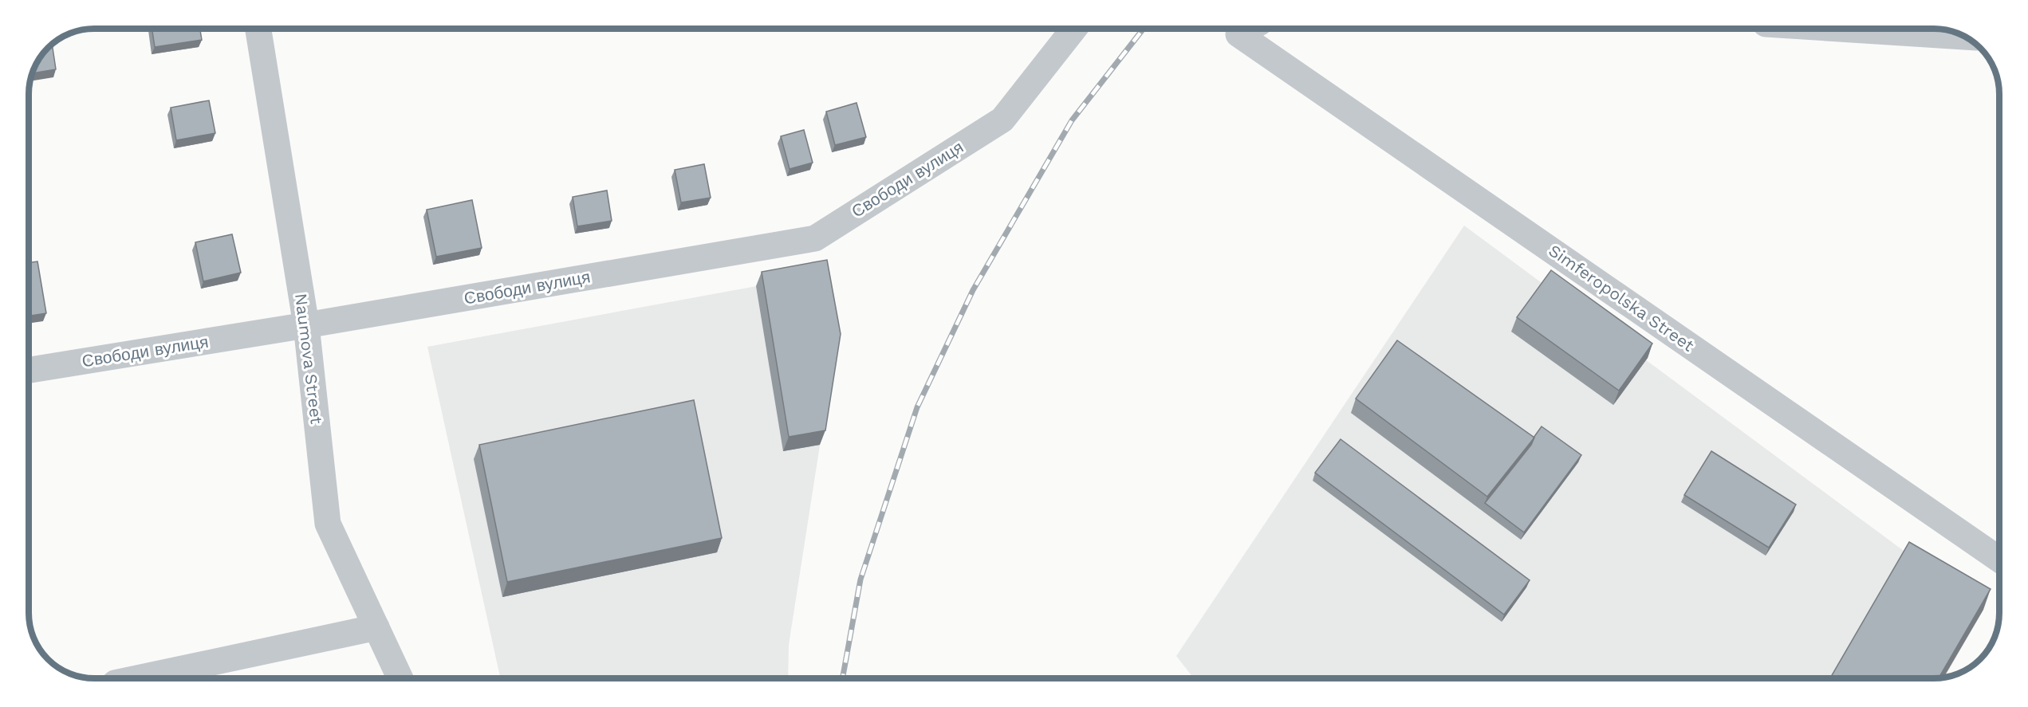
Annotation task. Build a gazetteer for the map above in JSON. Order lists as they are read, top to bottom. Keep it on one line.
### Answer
{"streets":{"street":["Свободи вулиця","Simferopolska Street","Naumova Street"]},"crossings":[["Свободи вулиця","Naumova Street"]]}
